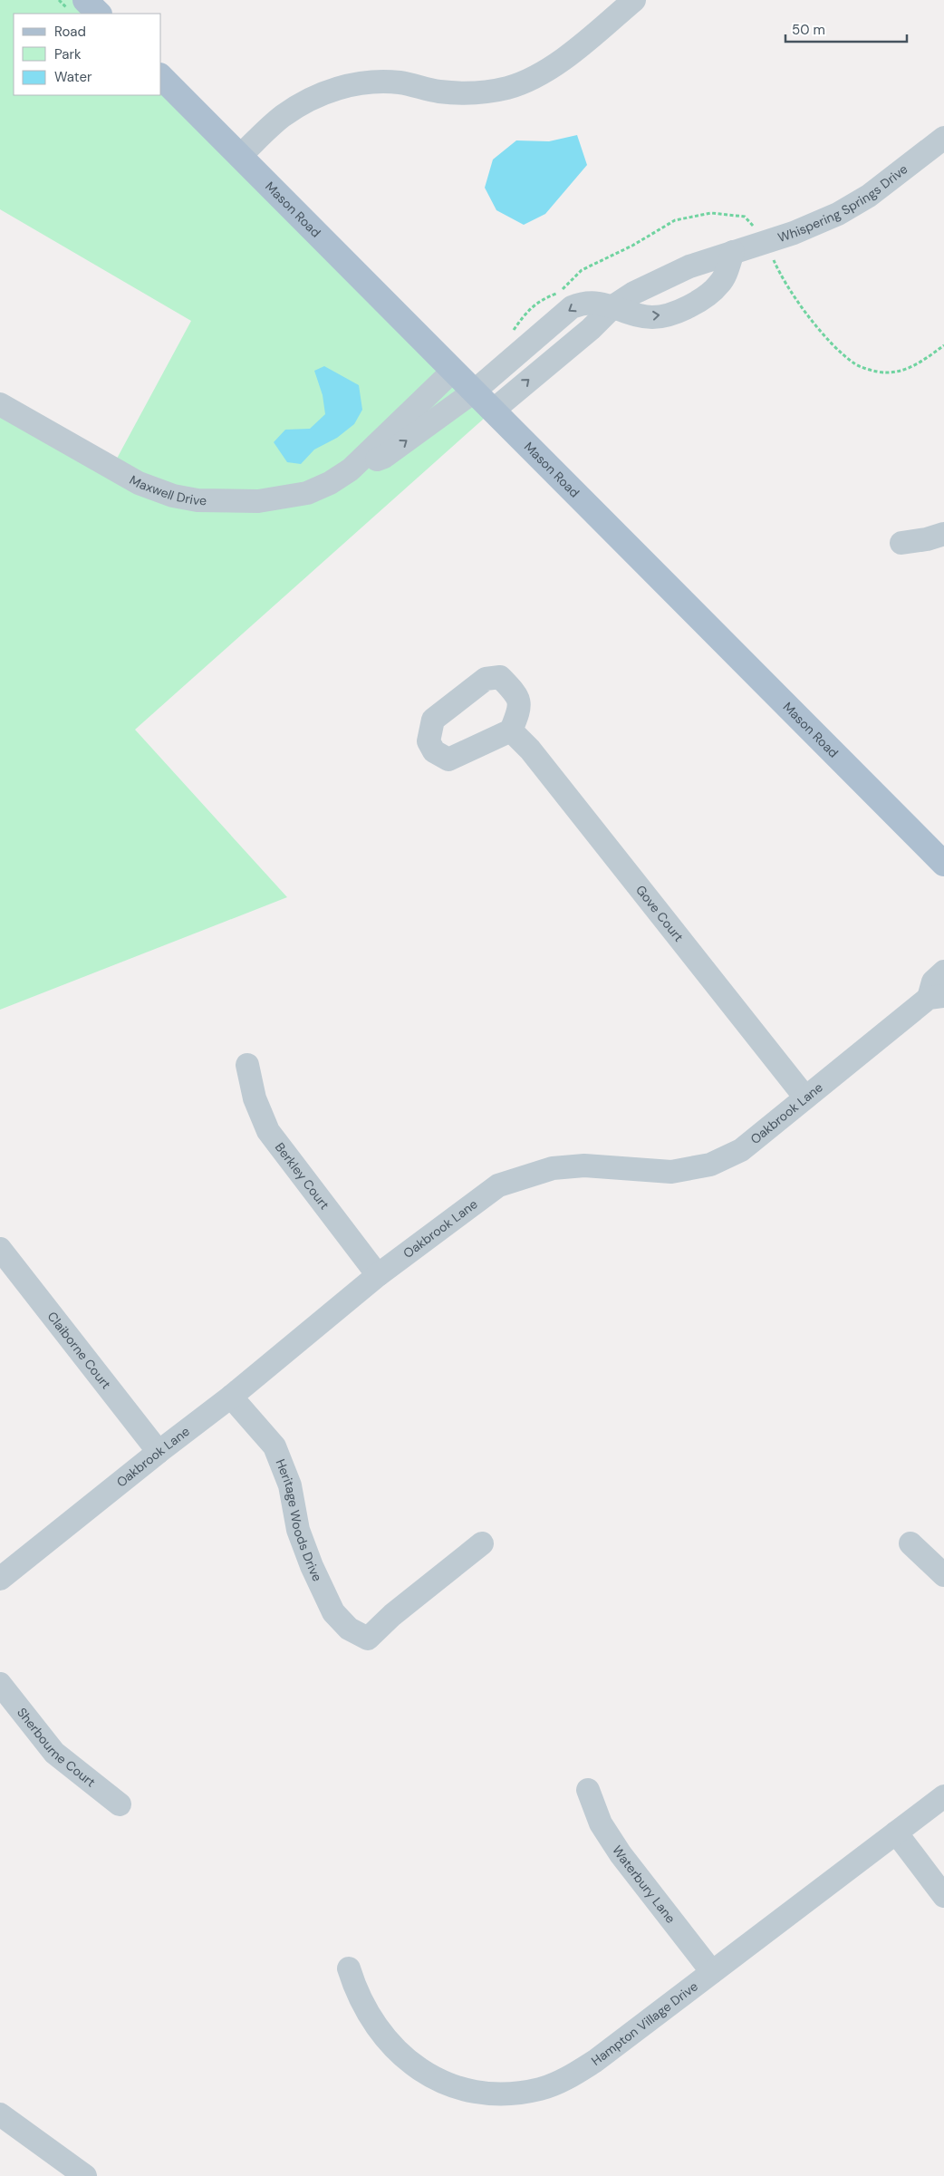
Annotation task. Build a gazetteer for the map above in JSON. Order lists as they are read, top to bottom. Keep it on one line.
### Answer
{"streets":{"main road":["Mason Road"],"street":["Whispering Springs Drive","Maxwell Drive","Gove Court","Oakbrook Lane","Berkley Court","Claiborne Court","Heritage Woods Drive","Sherbourne Court","Waterbury Lane","Hampton Village Drive"]},"crossings":[["Whispering Springs Drive","Mason Road"],["Mason Road","Maxwell Drive"],["Gove Court","Oakbrook Lane"],["Oakbrook Lane","Berkley Court"],["Oakbrook Lane","Claiborne Court"],["Oakbrook Lane","Heritage Woods Drive"],["Waterbury Lane","Hampton Village Drive"]],"legend":["Road","Park","Water"],"scale_bar":"50 m"}
